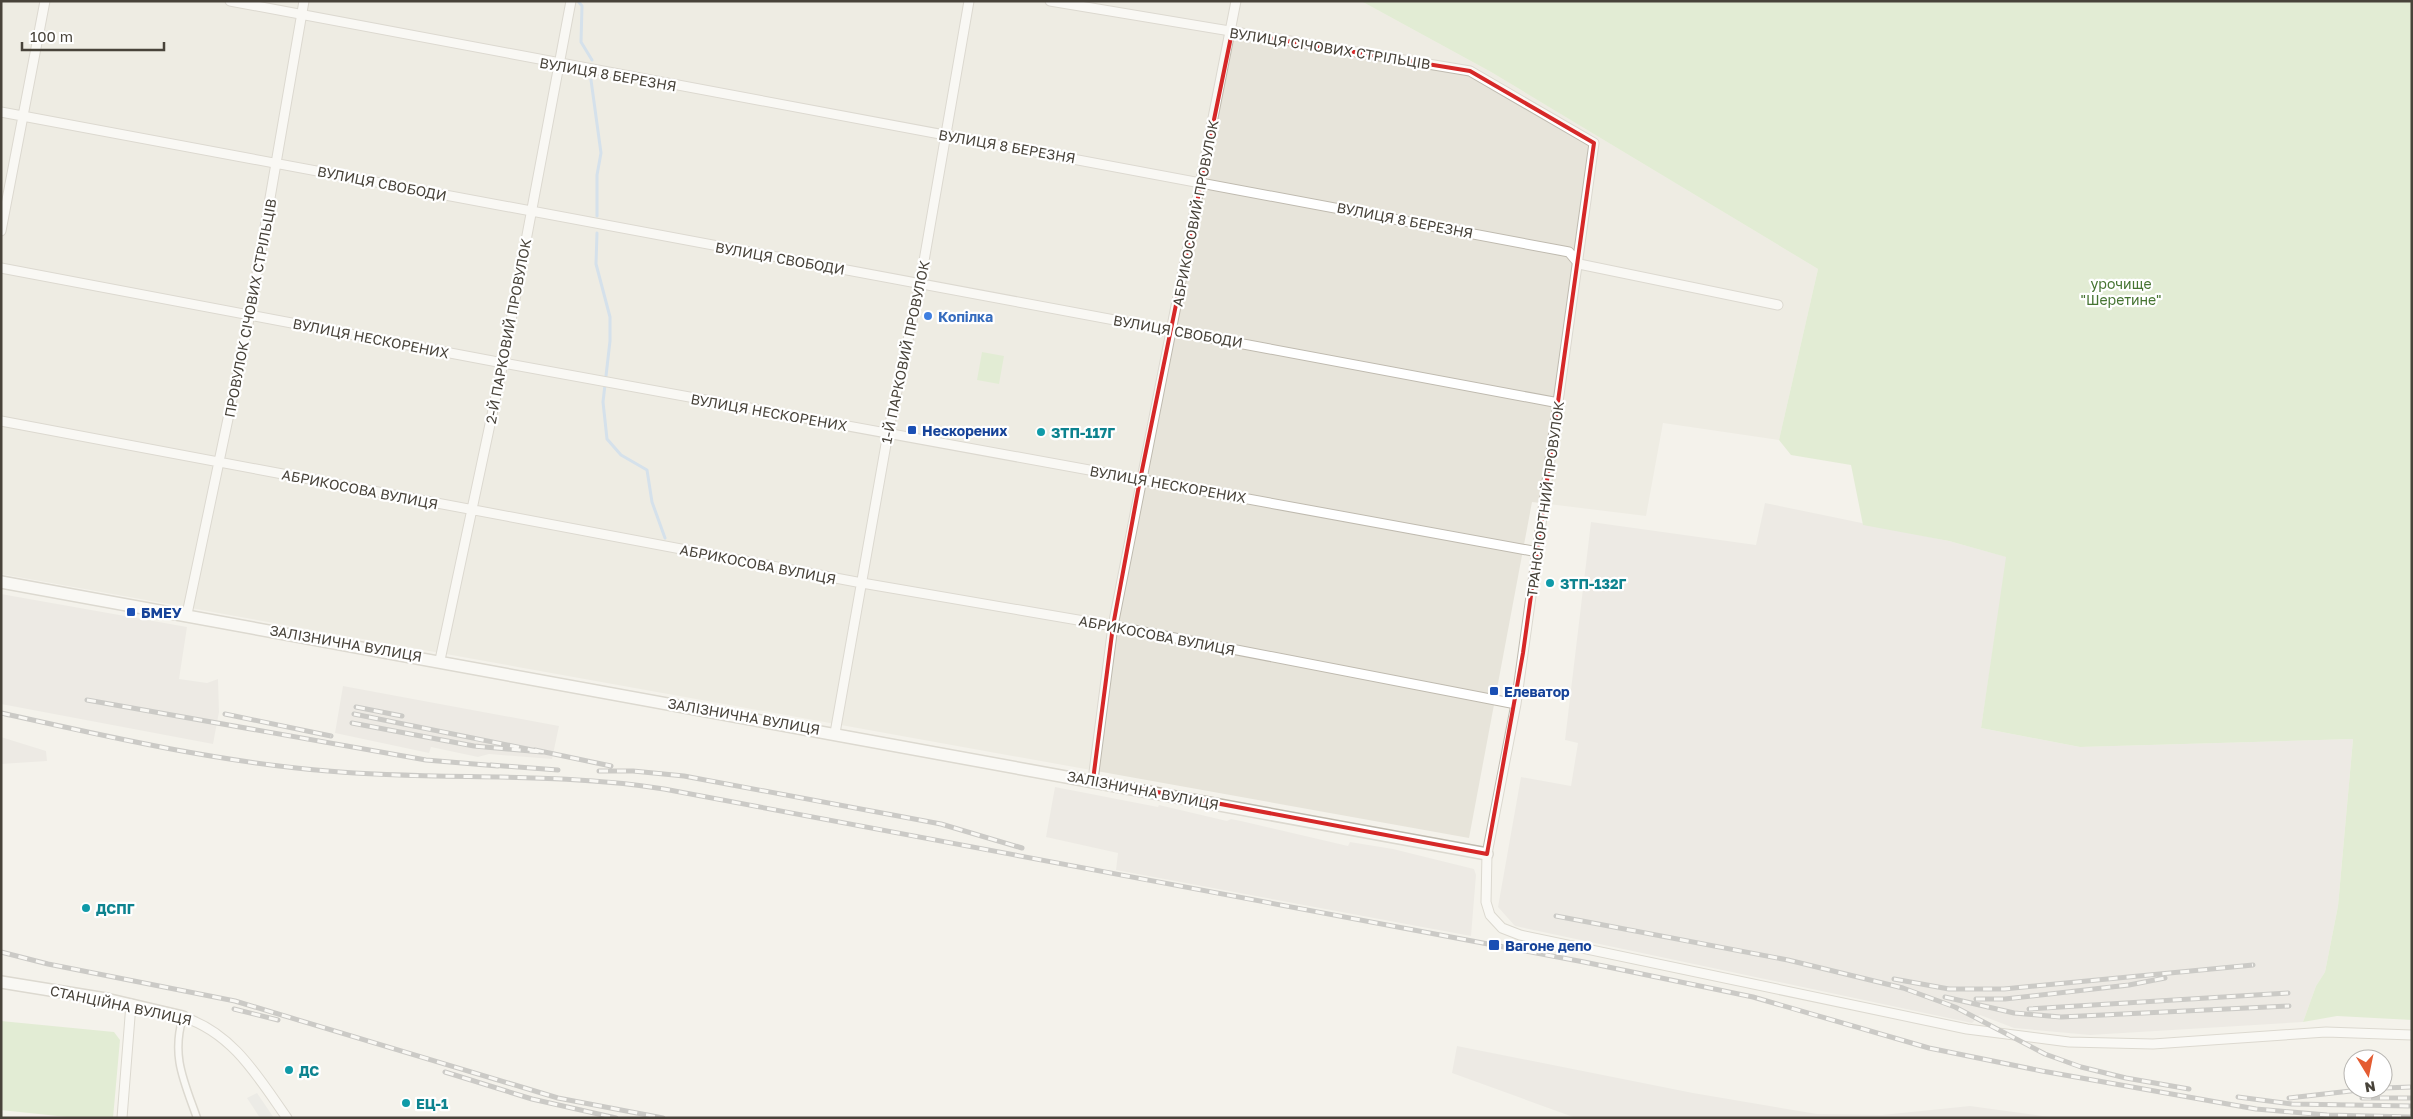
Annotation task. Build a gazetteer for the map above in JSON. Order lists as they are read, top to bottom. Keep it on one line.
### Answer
{"streets":{"street":["ВУЛИЦЯ СІЧОВИХ СТРІЛЬЦІВ","ВУЛИЦЯ 8 БЕРЕЗНЯ","ВУЛИЦЯ СВОБОДИ","АБРИКОСОВИЙ ПРОВУЛОК","ПРОВУЛОК СІЧОВИХ СТРІЛЬЦІВ","2-Й ПАРКОВИЙ ПРОВУЛОК","ВУЛИЦЯ НЕСКОРЕНИХ","1-Й ПАРКОВИЙ ПРОВУЛОК","АБРИКОСОВА ВУЛИЦЯ","ТРАНСПОРТНИЙ ПРОВУЛОК","ЗАЛІЗНИЧНА ВУЛИЦЯ","СТАНЦІЙНА ВУЛИЦЯ"]},"crossings":[["ВУЛИЦЯ СІЧОВИХ СТРІЛЬЦІВ","АБРИКОСОВИЙ ПРОВУЛОК"],["ВУЛИЦЯ СІЧОВИХ СТРІЛЬЦІВ","ТРАНСПОРТНИЙ ПРОВУЛОК"],["ВУЛИЦЯ 8 БЕРЕЗНЯ","АБРИКОСОВИЙ ПРОВУЛОК"],["ВУЛИЦЯ 8 БЕРЕЗНЯ","ПРОВУЛОК СІЧОВИХ СТРІЛЬЦІВ"],["ВУЛИЦЯ 8 БЕРЕЗНЯ","2-Й ПАРКОВИЙ ПРОВУЛОК"],["ВУЛИЦЯ 8 БЕРЕЗНЯ","1-Й ПАРКОВИЙ ПРОВУЛОК"],["ВУЛИЦЯ 8 БЕРЕЗНЯ","ТРАНСПОРТНИЙ ПРОВУЛОК"],["ВУЛИЦЯ СВОБОДИ","АБРИКОСОВИЙ ПРОВУЛОК"],["ВУЛИЦЯ СВОБОДИ","ПРОВУЛОК СІЧОВИХ СТРІЛЬЦІВ"],["ВУЛИЦЯ СВОБОДИ","2-Й ПАРКОВИЙ ПРОВУЛОК"],["ВУЛИЦЯ СВОБОДИ","1-Й ПАРКОВИЙ ПРОВУЛОК"],["ВУЛИЦЯ СВОБОДИ","ТРАНСПОРТНИЙ ПРОВУЛОК"],["АБРИКОСОВИЙ ПРОВУЛОК","ВУЛИЦЯ НЕСКОРЕНИХ"],["АБРИКОСОВИЙ ПРОВУЛОК","АБРИКОСОВА ВУЛИЦЯ"],["АБРИКОСОВИЙ ПРОВУЛОК","ЗАЛІЗНИЧНА ВУЛИЦЯ"],["ПРОВУЛОК СІЧОВИХ СТРІЛЬЦІВ","ВУЛИЦЯ НЕСКОРЕНИХ"],["ПРОВУЛОК СІЧОВИХ СТРІЛЬЦІВ","АБРИКОСОВА ВУЛИЦЯ"],["ПРОВУЛОК СІЧОВИХ СТРІЛЬЦІВ","ЗАЛІЗНИЧНА ВУЛИЦЯ"],["2-Й ПАРКОВИЙ ПРОВУЛОК","ВУЛИЦЯ НЕСКОРЕНИХ"],["2-Й ПАРКОВИЙ ПРОВУЛОК","АБРИКОСОВА ВУЛИЦЯ"],["2-Й ПАРКОВИЙ ПРОВУЛОК","ЗАЛІЗНИЧНА ВУЛИЦЯ"],["ВУЛИЦЯ НЕСКОРЕНИХ","1-Й ПАРКОВИЙ ПРОВУЛОК"],["ВУЛИЦЯ НЕСКОРЕНИХ","ТРАНСПОРТНИЙ ПРОВУЛОК"],["1-Й ПАРКОВИЙ ПРОВУЛОК","АБРИКОСОВА ВУЛИЦЯ"],["1-Й ПАРКОВИЙ ПРОВУЛОК","ЗАЛІЗНИЧНА ВУЛИЦЯ"],["АБРИКОСОВА ВУЛИЦЯ","ТРАНСПОРТНИЙ ПРОВУЛОК"],["ТРАНСПОРТНИЙ ПРОВУЛОК","ЗАЛІЗНИЧНА ВУЛИЦЯ"]],"parks":["урочище \"Шеретине\""],"places":{"other":["Копілка","ЗТП-117Г","ЗТП-132Г","ДСПГ","ДС","ЕЦ-1"],"transit":["Нескорених","БМЕУ","Елеватор","Вагоне депо"]},"scale_bar":"100 m","north":"bottom"}
